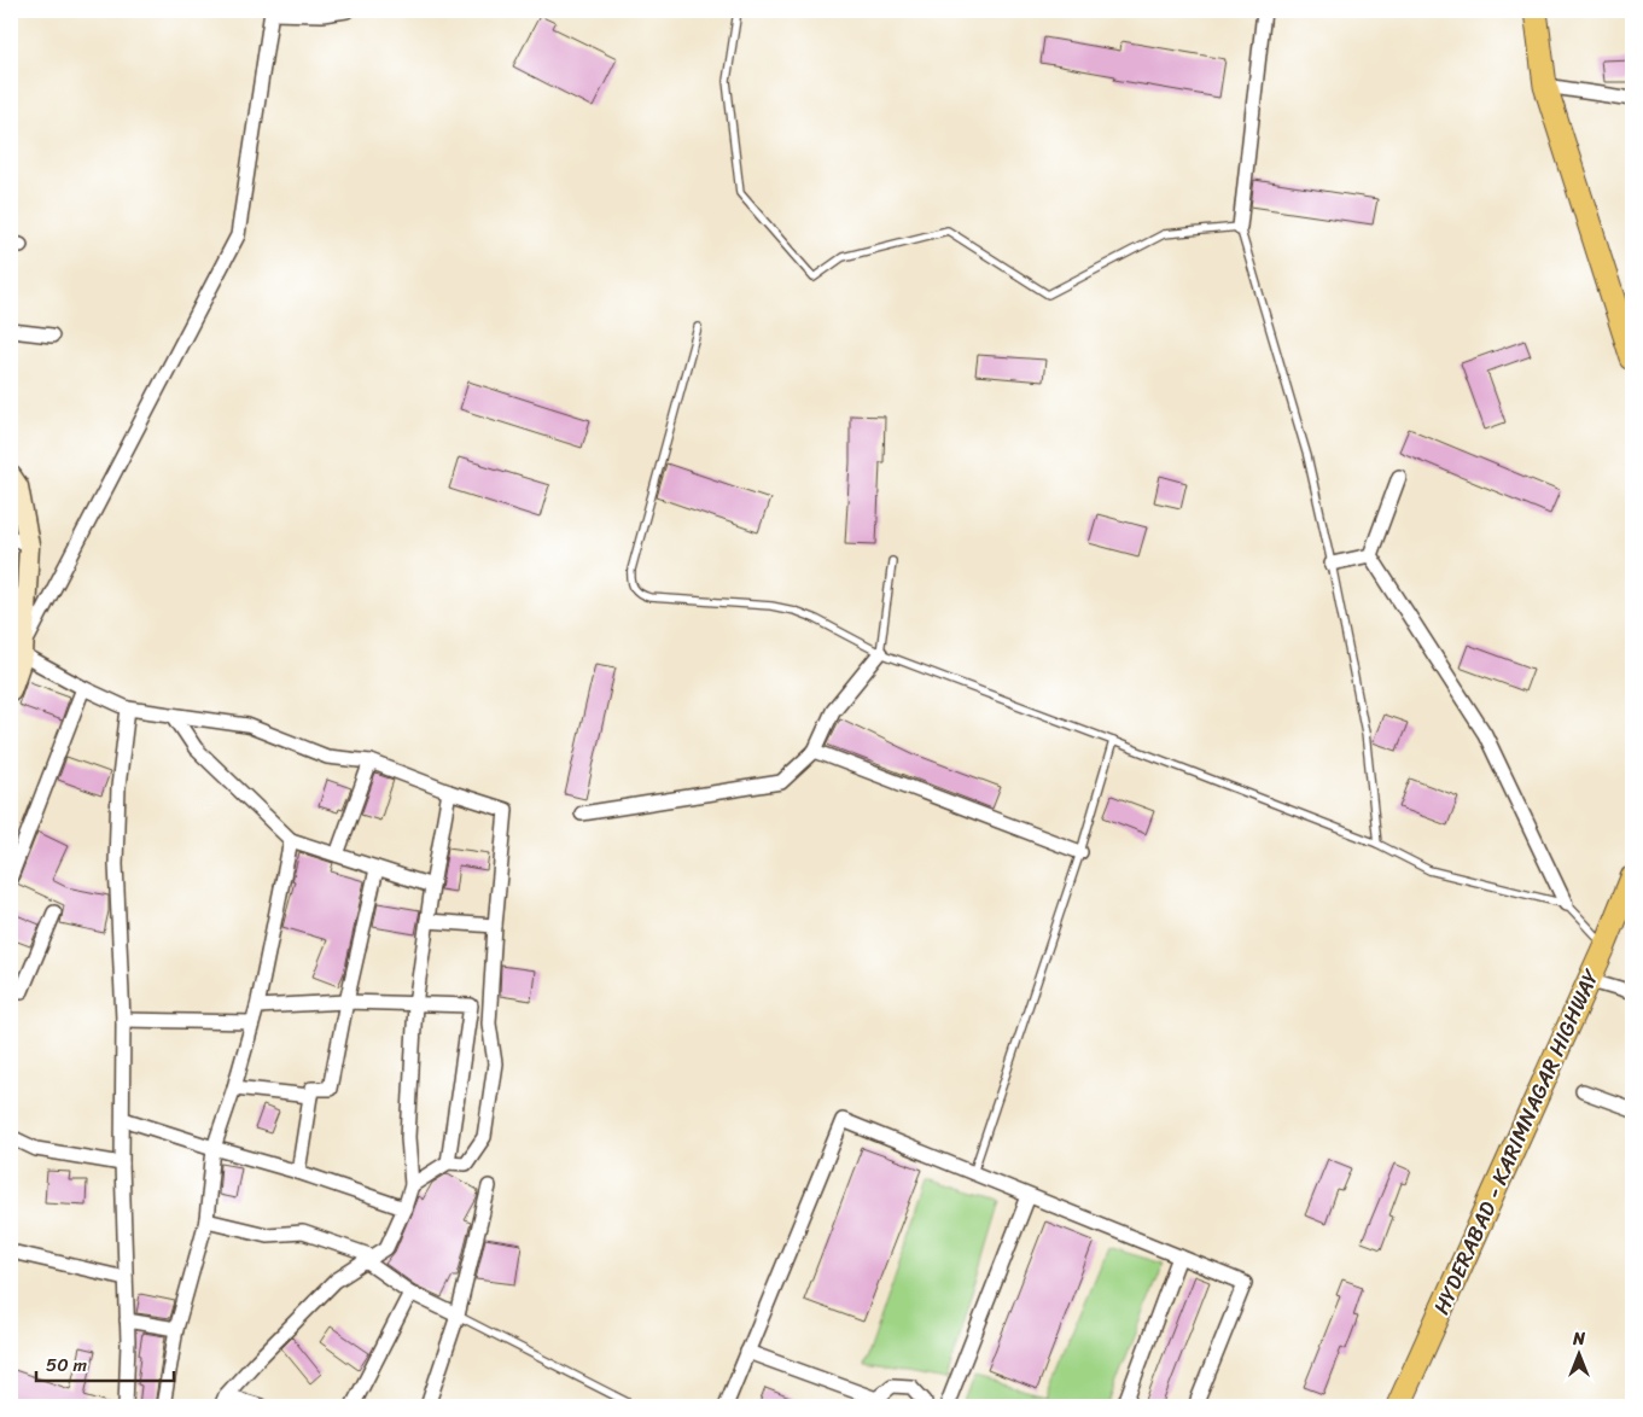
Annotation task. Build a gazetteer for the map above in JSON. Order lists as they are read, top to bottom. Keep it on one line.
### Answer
{"streets":{"main road":["HYDERABAD - KARIMNAGAR HIGHWAY"]},"scale_bar":"50 m","north":"top"}
